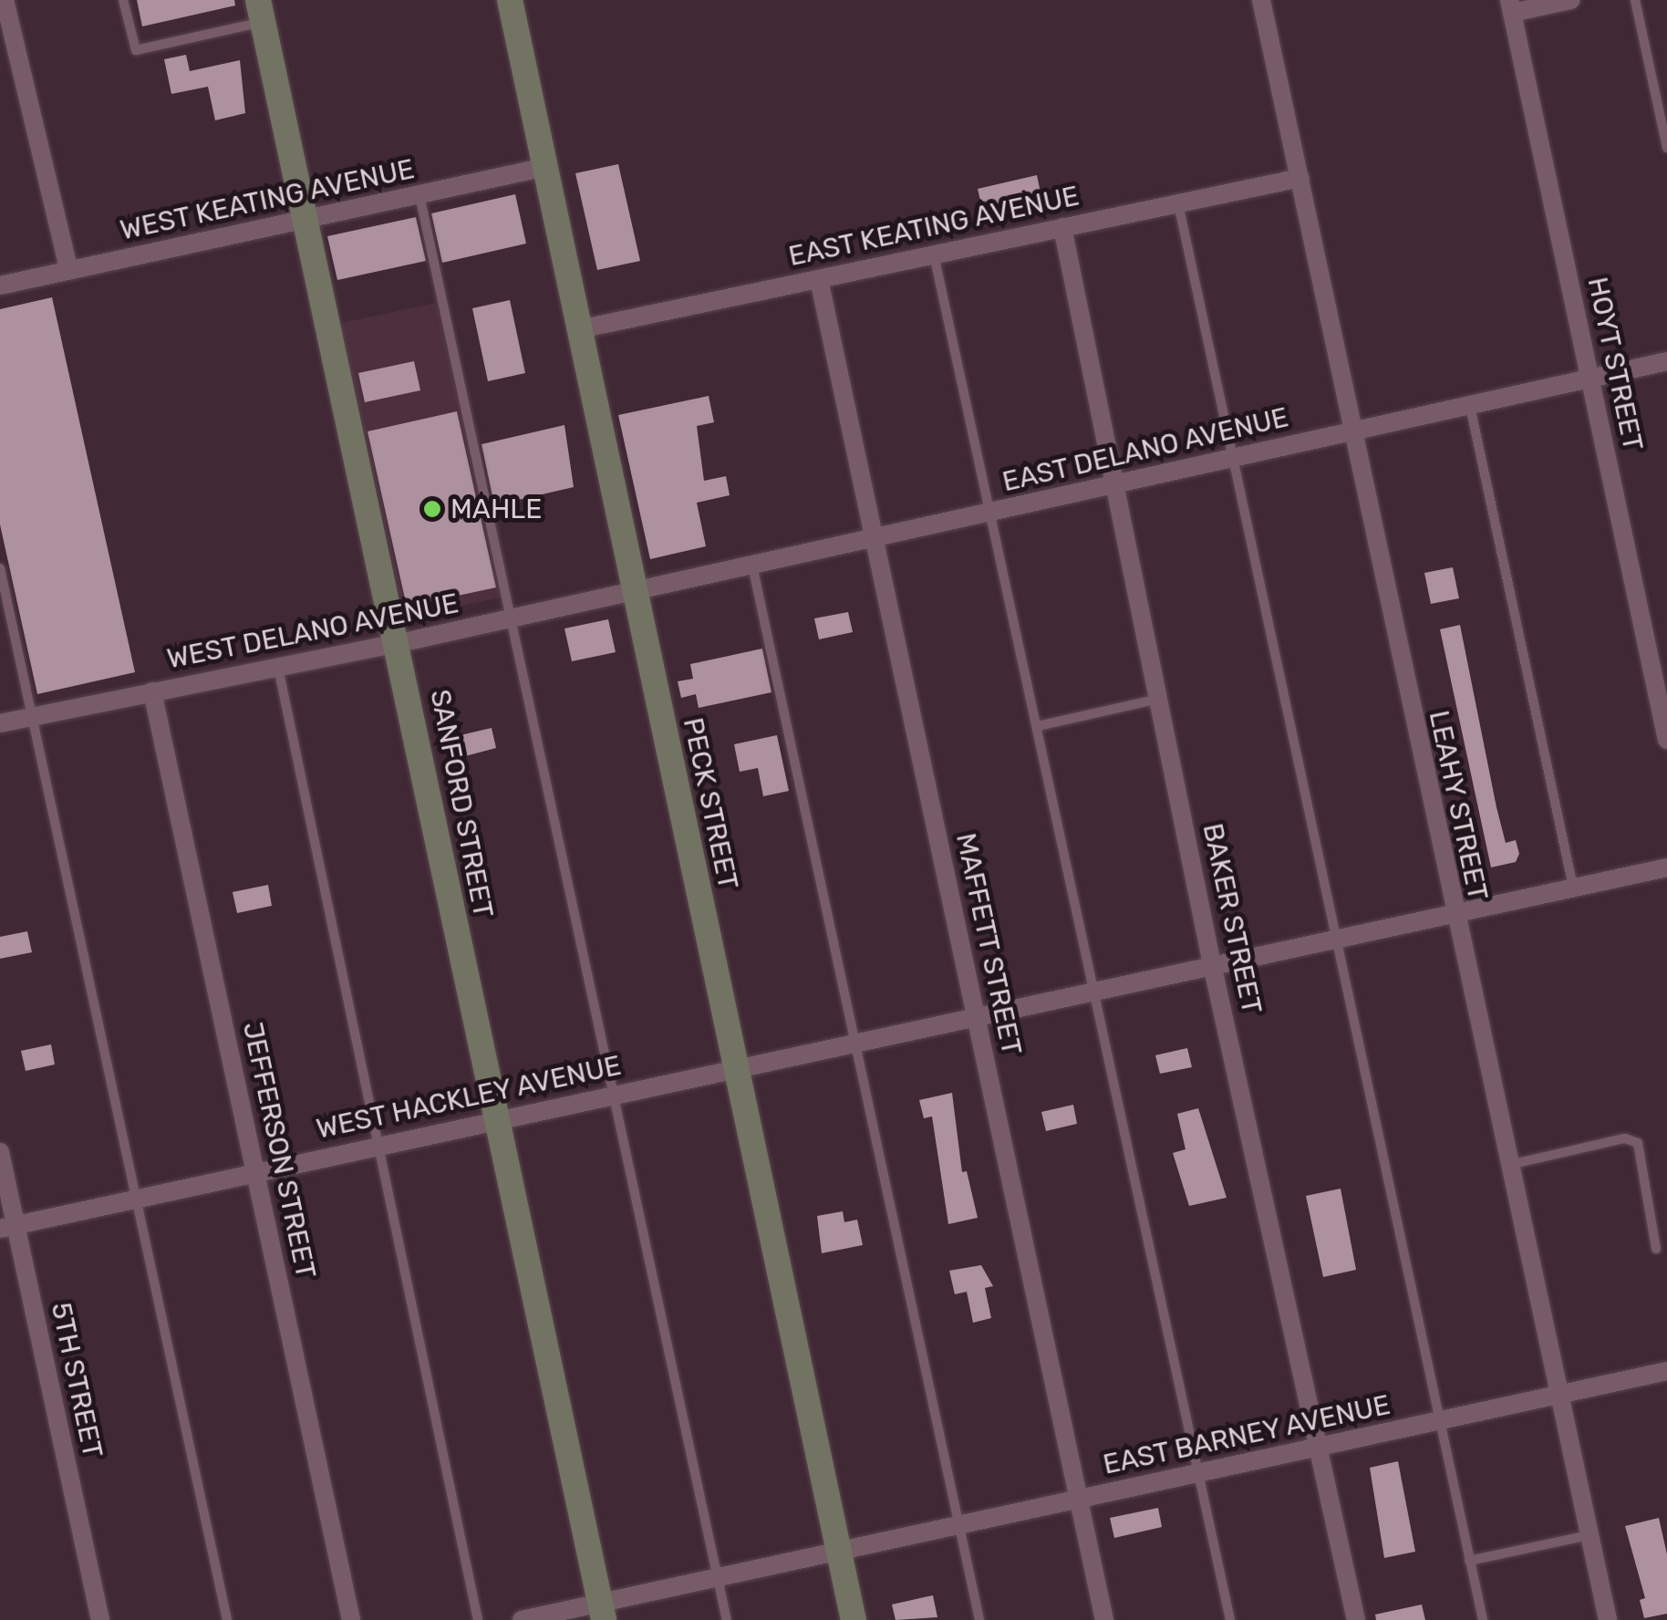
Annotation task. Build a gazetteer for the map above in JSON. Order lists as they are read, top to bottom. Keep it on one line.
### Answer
{"streets":{"street":["WEST KEATING AVENUE","EAST KEATING AVENUE","HOYT STREET","EAST DELANO AVENUE","WEST DELANO AVENUE","SANFORD STREET","PECK STREET","LEAHY STREET","BAKER STREET","MAFFETT STREET","WEST HACKLEY AVENUE","JEFFERSON STREET","5TH STREET","EAST BARNEY AVENUE"]},"crossings":[["WEST KEATING AVENUE","SANFORD STREET"],["WEST KEATING AVENUE","PECK STREET"],["EAST KEATING AVENUE","PECK STREET"],["EAST KEATING AVENUE","LEAHY STREET"],["EAST KEATING AVENUE","BAKER STREET"],["EAST KEATING AVENUE","MAFFETT STREET"],["HOYT STREET","EAST DELANO AVENUE"],["EAST DELANO AVENUE","WEST DELANO AVENUE"],["EAST DELANO AVENUE","PECK STREET"],["EAST DELANO AVENUE","LEAHY STREET"],["EAST DELANO AVENUE","BAKER STREET"],["EAST DELANO AVENUE","MAFFETT STREET"],["WEST DELANO AVENUE","SANFORD STREET"],["WEST DELANO AVENUE","PECK STREET"],["WEST DELANO AVENUE","JEFFERSON STREET"],["SANFORD STREET","WEST HACKLEY AVENUE"],["SANFORD STREET","EAST BARNEY AVENUE"],["PECK STREET","WEST HACKLEY AVENUE"],["PECK STREET","EAST BARNEY AVENUE"],["LEAHY STREET","WEST HACKLEY AVENUE"],["LEAHY STREET","EAST BARNEY AVENUE"],["BAKER STREET","WEST HACKLEY AVENUE"],["BAKER STREET","EAST BARNEY AVENUE"],["MAFFETT STREET","WEST HACKLEY AVENUE"],["MAFFETT STREET","EAST BARNEY AVENUE"],["WEST HACKLEY AVENUE","JEFFERSON STREET"],["WEST HACKLEY AVENUE","5TH STREET"]],"places":["MAHLE"]}
